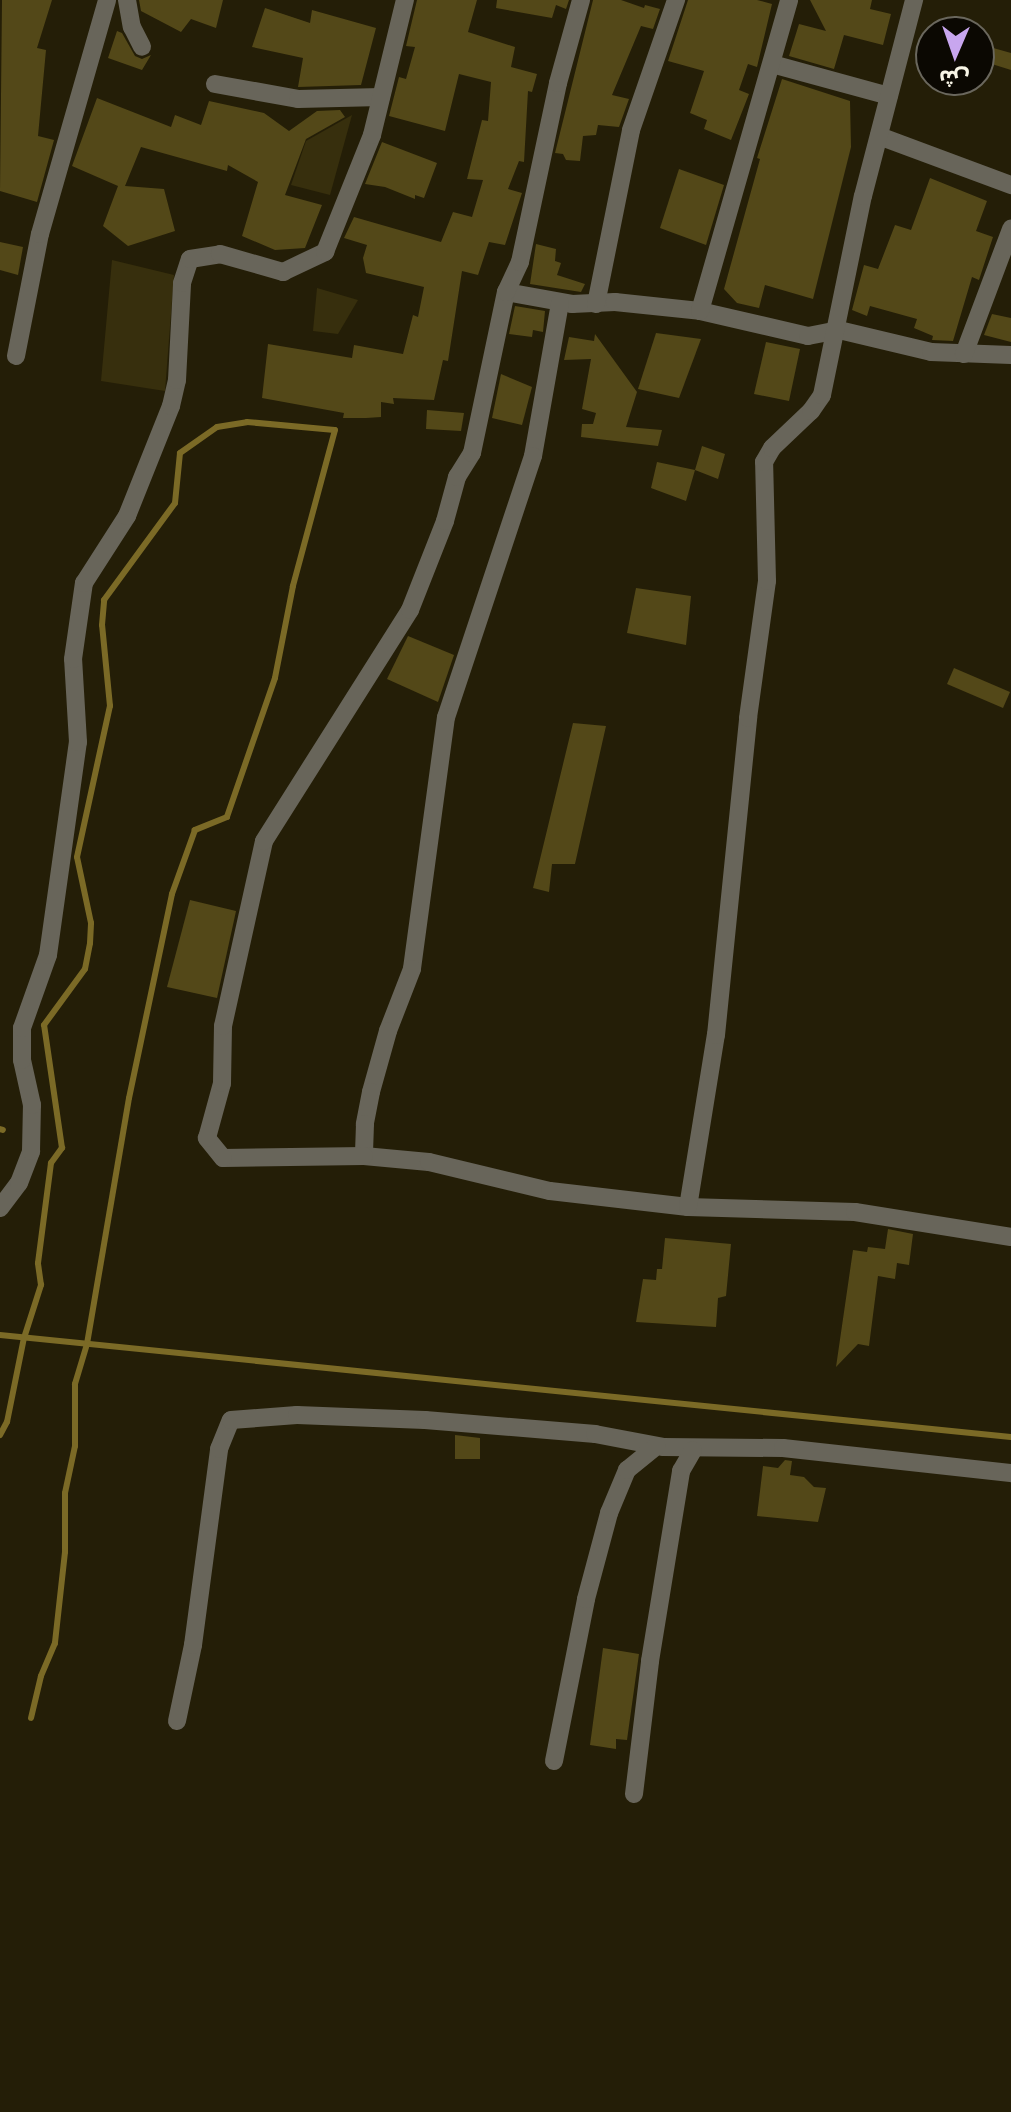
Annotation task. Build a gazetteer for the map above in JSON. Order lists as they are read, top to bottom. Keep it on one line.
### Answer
{"north":"bottom"}
